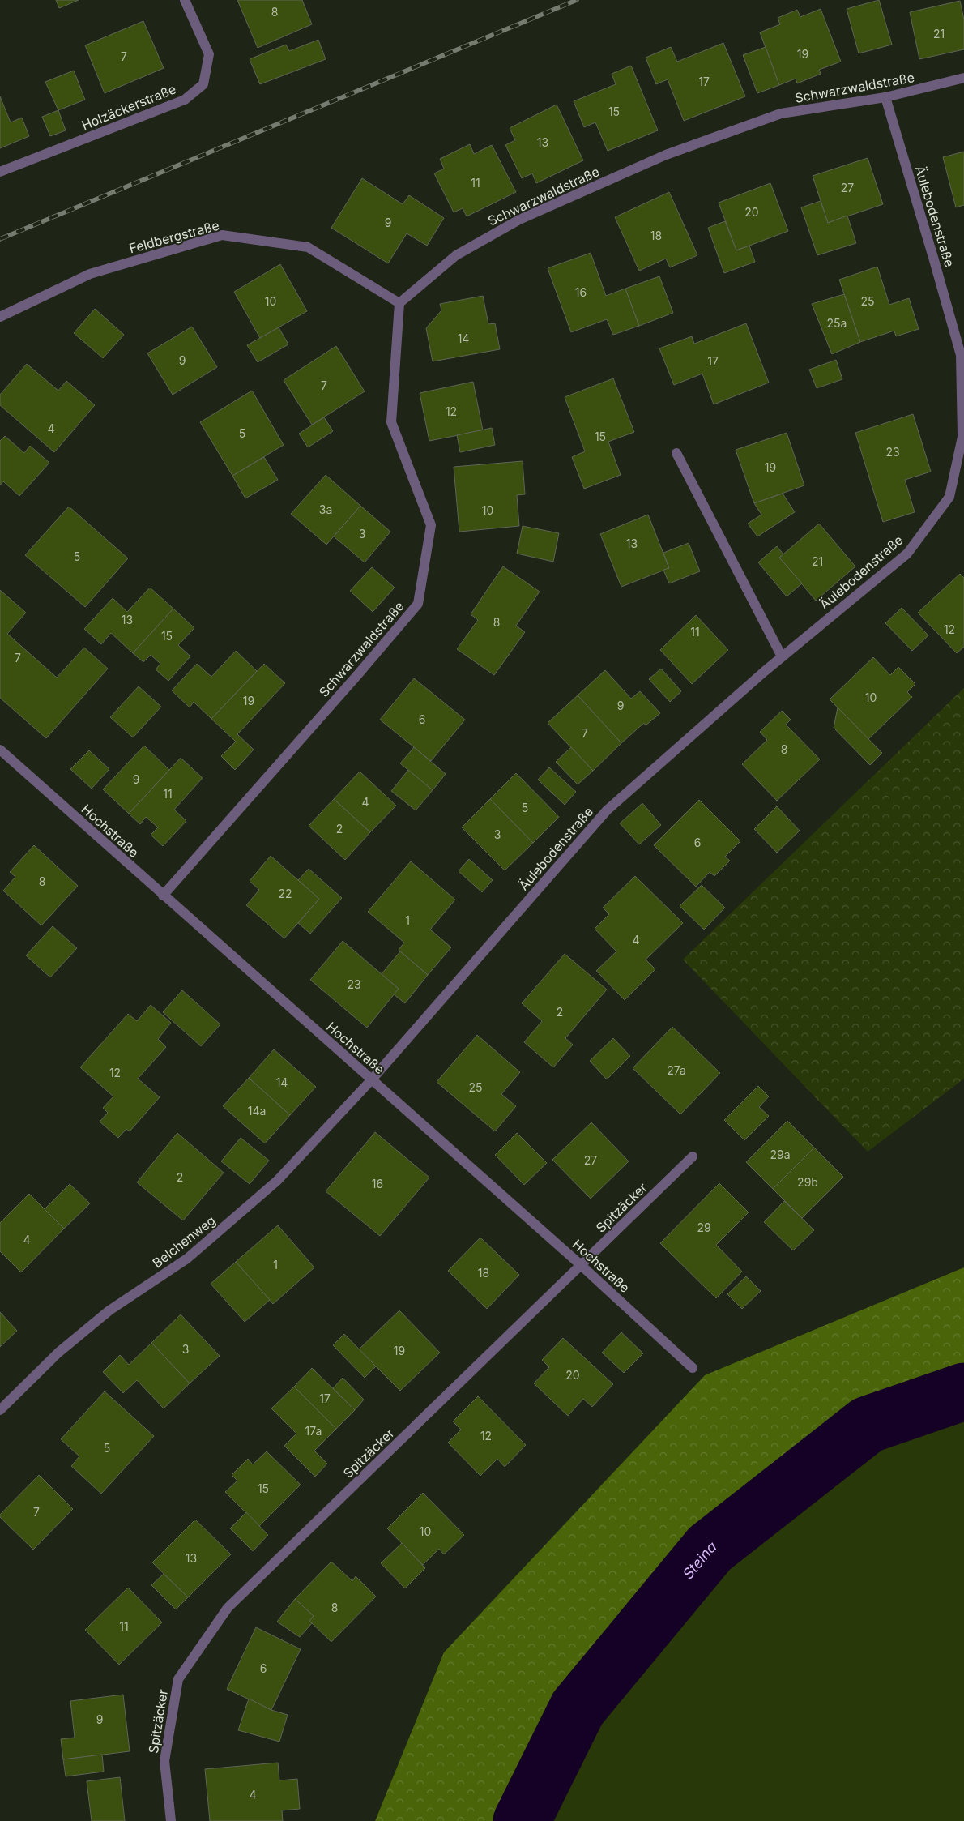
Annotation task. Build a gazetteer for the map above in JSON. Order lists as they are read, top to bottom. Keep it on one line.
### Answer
{"streets":{"street":["Schwarzwaldstraße","Holzäckerstraße","Äulebodenstraße","Feldbergstraße","Hochstraße","Spitzäcker","Belchenweg"]},"crossings":[["Schwarzwaldstraße","Äulebodenstraße"],["Schwarzwaldstraße","Feldbergstraße"],["Schwarzwaldstraße","Hochstraße"],["Äulebodenstraße","Hochstraße"],["Äulebodenstraße","Belchenweg"],["Hochstraße","Spitzäcker"],["Hochstraße","Belchenweg"]],"water":["Steina"],"house_numbers":["8","21","19","7","17","15","13","11","27","20","9","18","16","10","25","25a","14","9","17","7","12","4","5","15","23","19","3a","10","3","13","5","21","13","8","12","11","15","7","10","19","9","6","7","8","9","11","4","5","2","3","6","8","22","1","4","23","2","27a","12","14","25","14a","29a","27","2","29b","16","29","4","1","18","3","19","20","17","17a","12","5","15","7","10","13","8","11","6","9","4"]}
